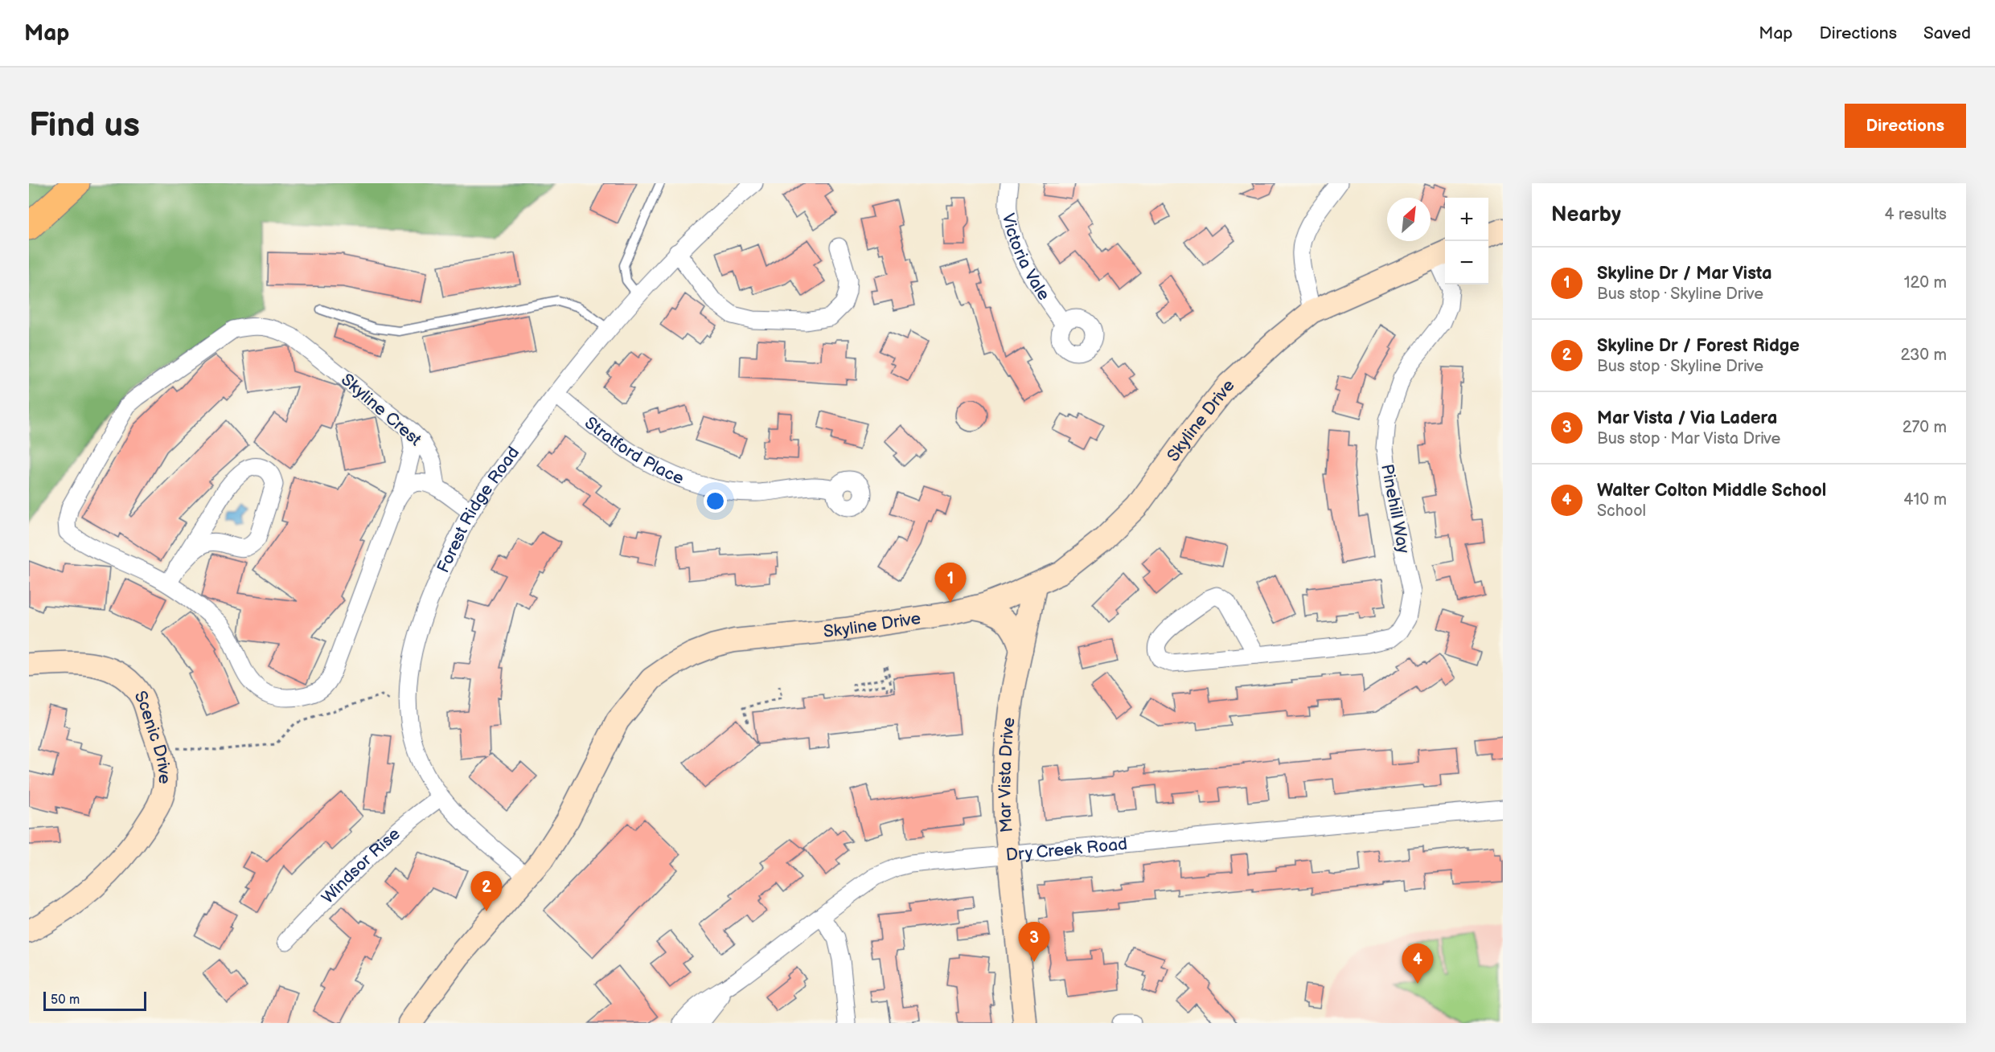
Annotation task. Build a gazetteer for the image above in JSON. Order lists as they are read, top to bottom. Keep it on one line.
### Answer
{"streets":{"street":["Victoria Vale","Skyline Crest","Skyline Drive","Stratford Place","Pinehill Way","Forest Ridge Road","Scenic Drive","Mar Vista Drive","Dry Creek Road","Windsor Rise"]},"crossings":[["Skyline Drive","Pinehill Way"],["Skyline Drive","Forest Ridge Road"],["Skyline Drive","Mar Vista Drive"],["Stratford Place","Forest Ridge Road"],["Forest Ridge Road","Windsor Rise"],["Mar Vista Drive","Dry Creek Road"]],"scale_bar":"50 m","north":"top right","page":{"header":"Map","nav":["Map","Directions","Saved"],"buttons":"Directions","title":"Find us","heading":["Nearby","4 results"],"map_buttons":["+","−"],"list":[{"mark":"1","name":"Skyline Dr / Mar Vista","note":"Bus stop · Skyline Drive","value":"120 m"},{"mark":"2","name":"Skyline Dr / Forest Ridge","note":"Bus stop · Skyline Drive","value":"230 m"},{"mark":"3","name":"Mar Vista / Via Ladera","note":"Bus stop · Mar Vista Drive","value":"270 m"},{"mark":"4","name":"Walter Colton Middle School","note":"School","value":"410 m"}],"pins":["1","2","3","4"],"scale":"50 m"}}
